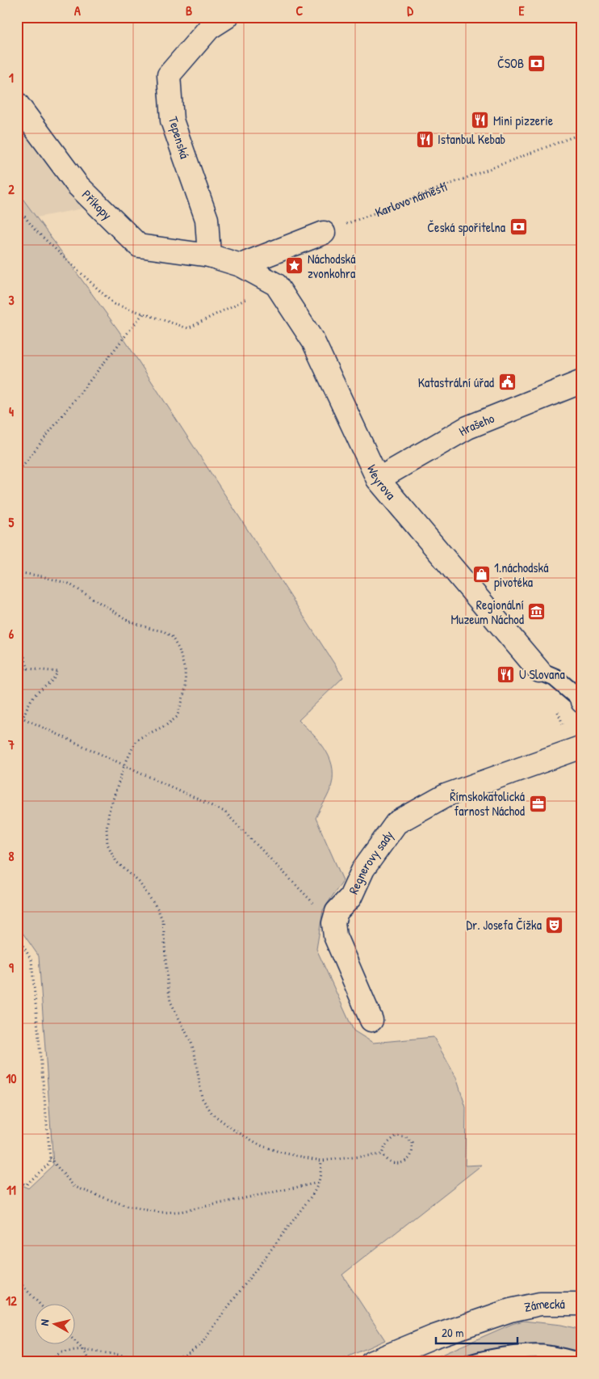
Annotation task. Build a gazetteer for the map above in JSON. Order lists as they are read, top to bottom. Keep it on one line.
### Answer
{"streets":{"street":["Tepenská","Příkopy","Hrašeho","Weyrova","Regnerovy sady","Zámecká"],"path":["Karlovo náměstí"]},"crossings":[["Tepenská","Příkopy"],["Tepenská","Weyrova"],["Příkopy","Weyrova"],["Hrašeho","Weyrova"]],"places":{"bank":["ČSOB","Česká spořitelna"],"restaurant":["Mini pizzerie","Istanbul Kebab","U Slovana"],"place":["Náchodská zvonkohra"],"public building":["Katastrální úřad"],"shop":["1.náchodská pivotéka"],"museum":["Regionální Muzeum Náchod"],"office":["Římskokatolická farnost Náchod"],"theatre":["Dr. Josefa Čížka"]},"scale_bar":"20 m","north":"left","grid":{"columns":["A","B","C","D","E"],"rows":["1","2","3","4","5","6","7","8","9","10","11","12"]}}
